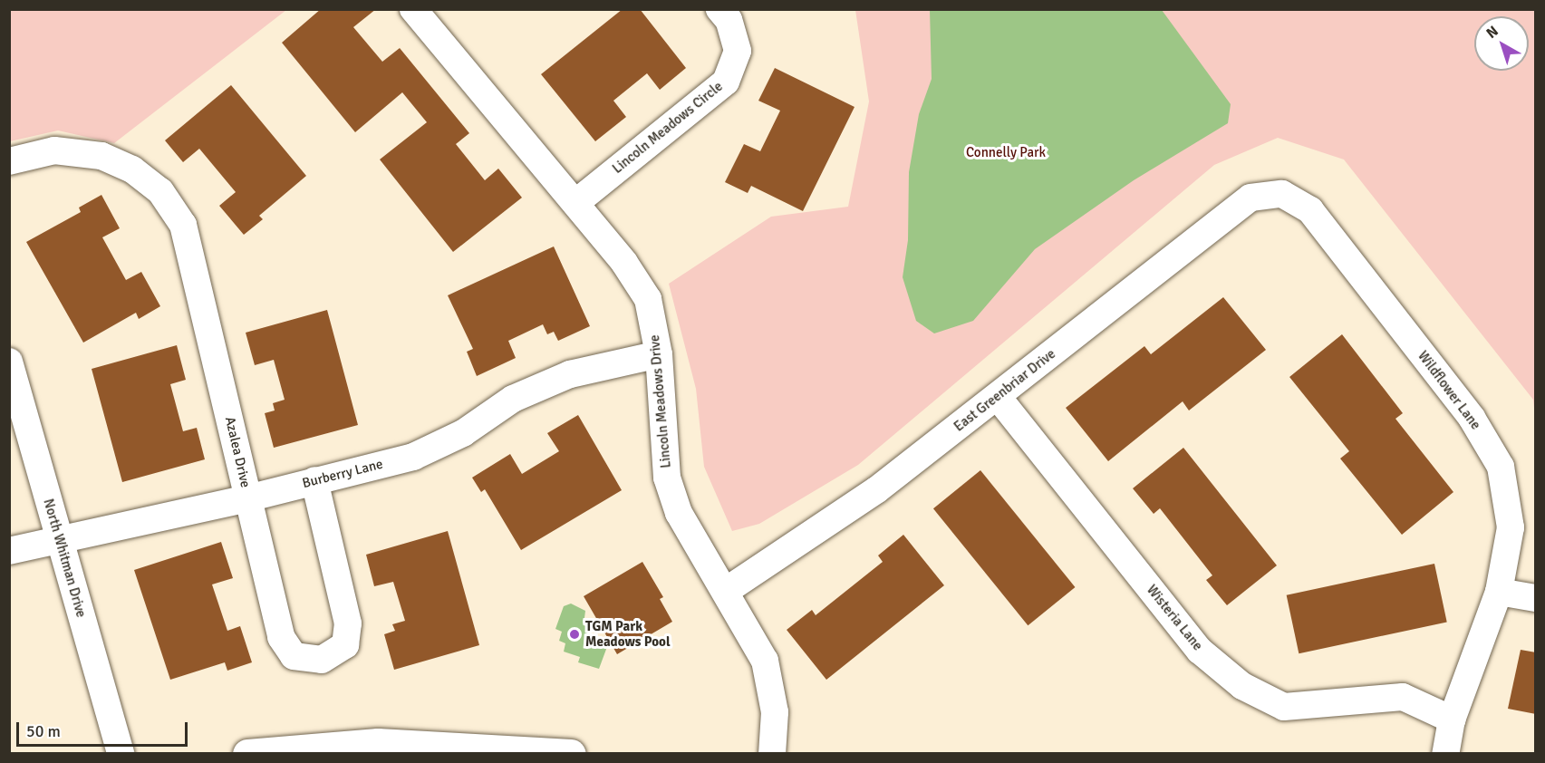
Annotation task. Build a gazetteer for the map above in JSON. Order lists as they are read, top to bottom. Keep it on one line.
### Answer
{"streets":{"street":["Lincoln Meadows Circle","East Greenbriar Drive","Wildflower Lane","Lincoln Meadows Drive","Azalea Drive","Burberry Lane","North Whitman Drive","Wisteria Lane"]},"crossings":[["Lincoln Meadows Circle","Lincoln Meadows Drive"],["East Greenbriar Drive","Wildflower Lane"],["East Greenbriar Drive","Lincoln Meadows Drive"],["East Greenbriar Drive","Wisteria Lane"],["Wildflower Lane","Wisteria Lane"],["Lincoln Meadows Drive","Burberry Lane"],["Azalea Drive","Burberry Lane"],["Burberry Lane","North Whitman Drive"]],"parks":["Connelly Park"],"places":["TGM Park Meadows Pool"],"scale_bar":"50 m","north":"top left"}
